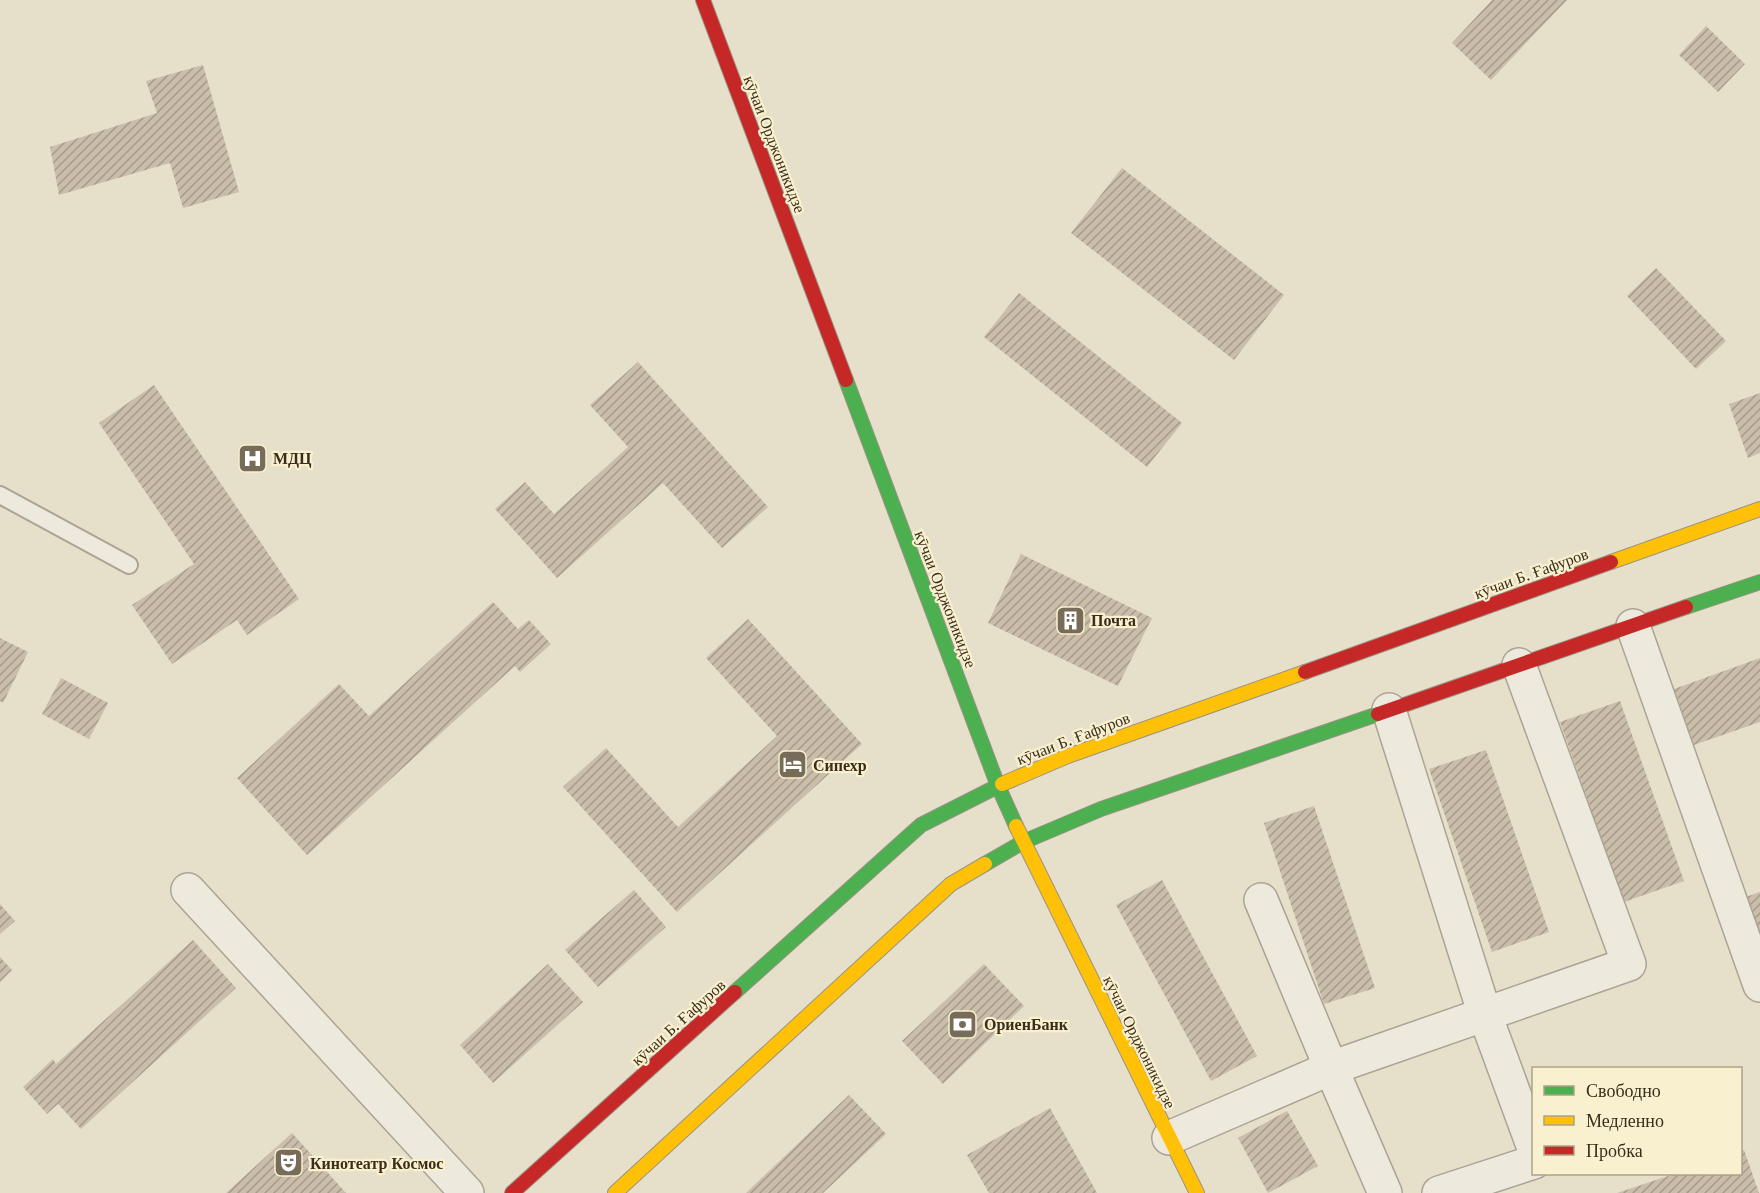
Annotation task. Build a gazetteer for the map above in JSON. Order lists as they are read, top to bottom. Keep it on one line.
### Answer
{"streets":{"main road":["кӯчаи Орджоникидзе","кӯчаи Б. Ғафуров"]},"crossings":[["кӯчаи Орджоникидзе","кӯчаи Б. Ғафуров"]],"places":{"hospital":["МДЦ"],"building":["Почта"],"hotel":["Сипехр"],"bank":["ОриенБанк"],"theatre":["Кинотеатр Космос"]},"legend":["Свободно","Медленно","Пробка"]}
